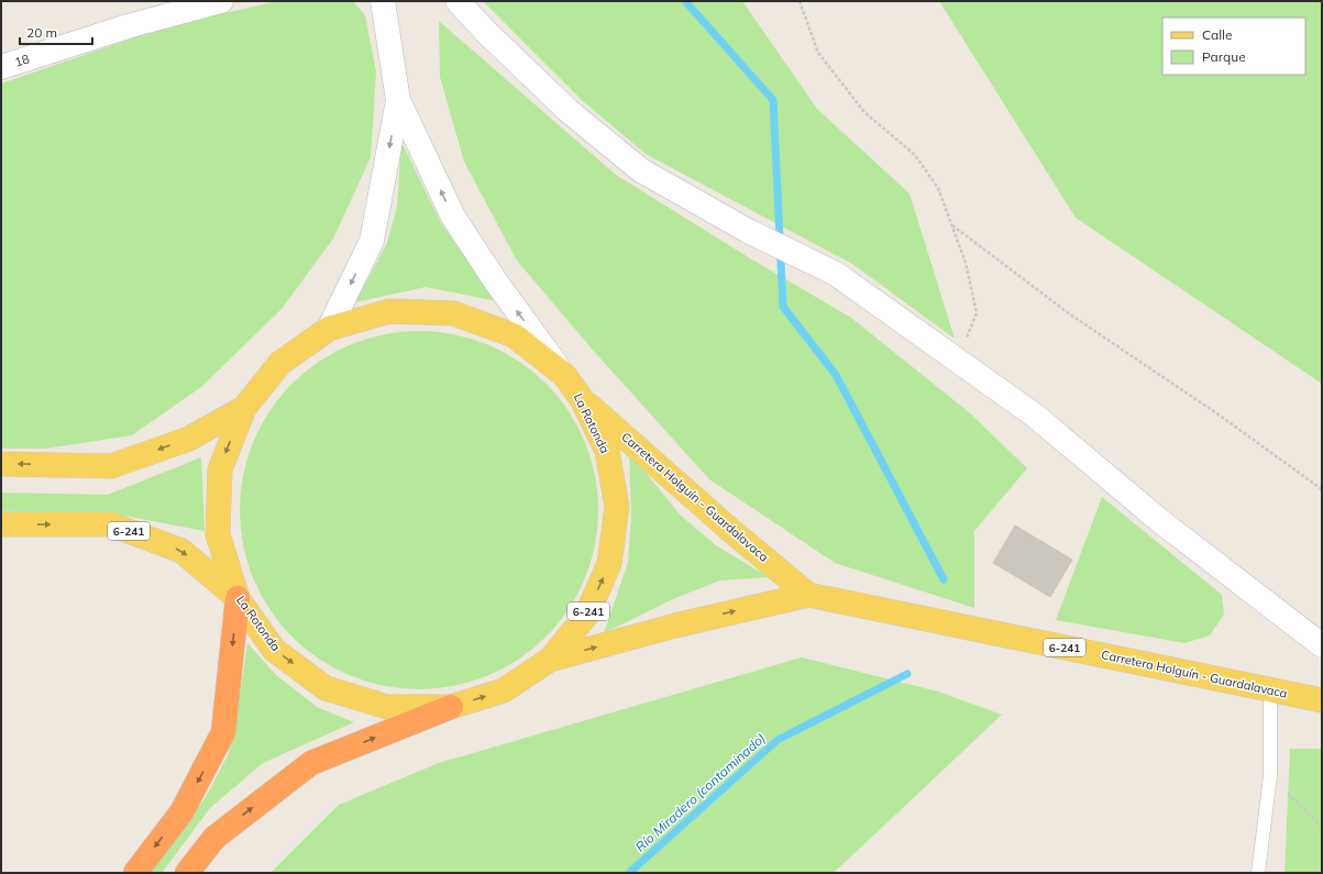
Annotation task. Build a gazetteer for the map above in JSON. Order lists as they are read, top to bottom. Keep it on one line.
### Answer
{"streets":{"main road":["La Rotonda","Carretera Holguín - Guardalavaca","6-241"],"street":["18"]},"crossings":[["La Rotonda","Carretera Holguín - Guardalavaca"],["La Rotonda","6-241"]],"water":["Río Miradero (contaminado)"],"legend":["Calle","Parque"],"scale_bar":"20 m"}
